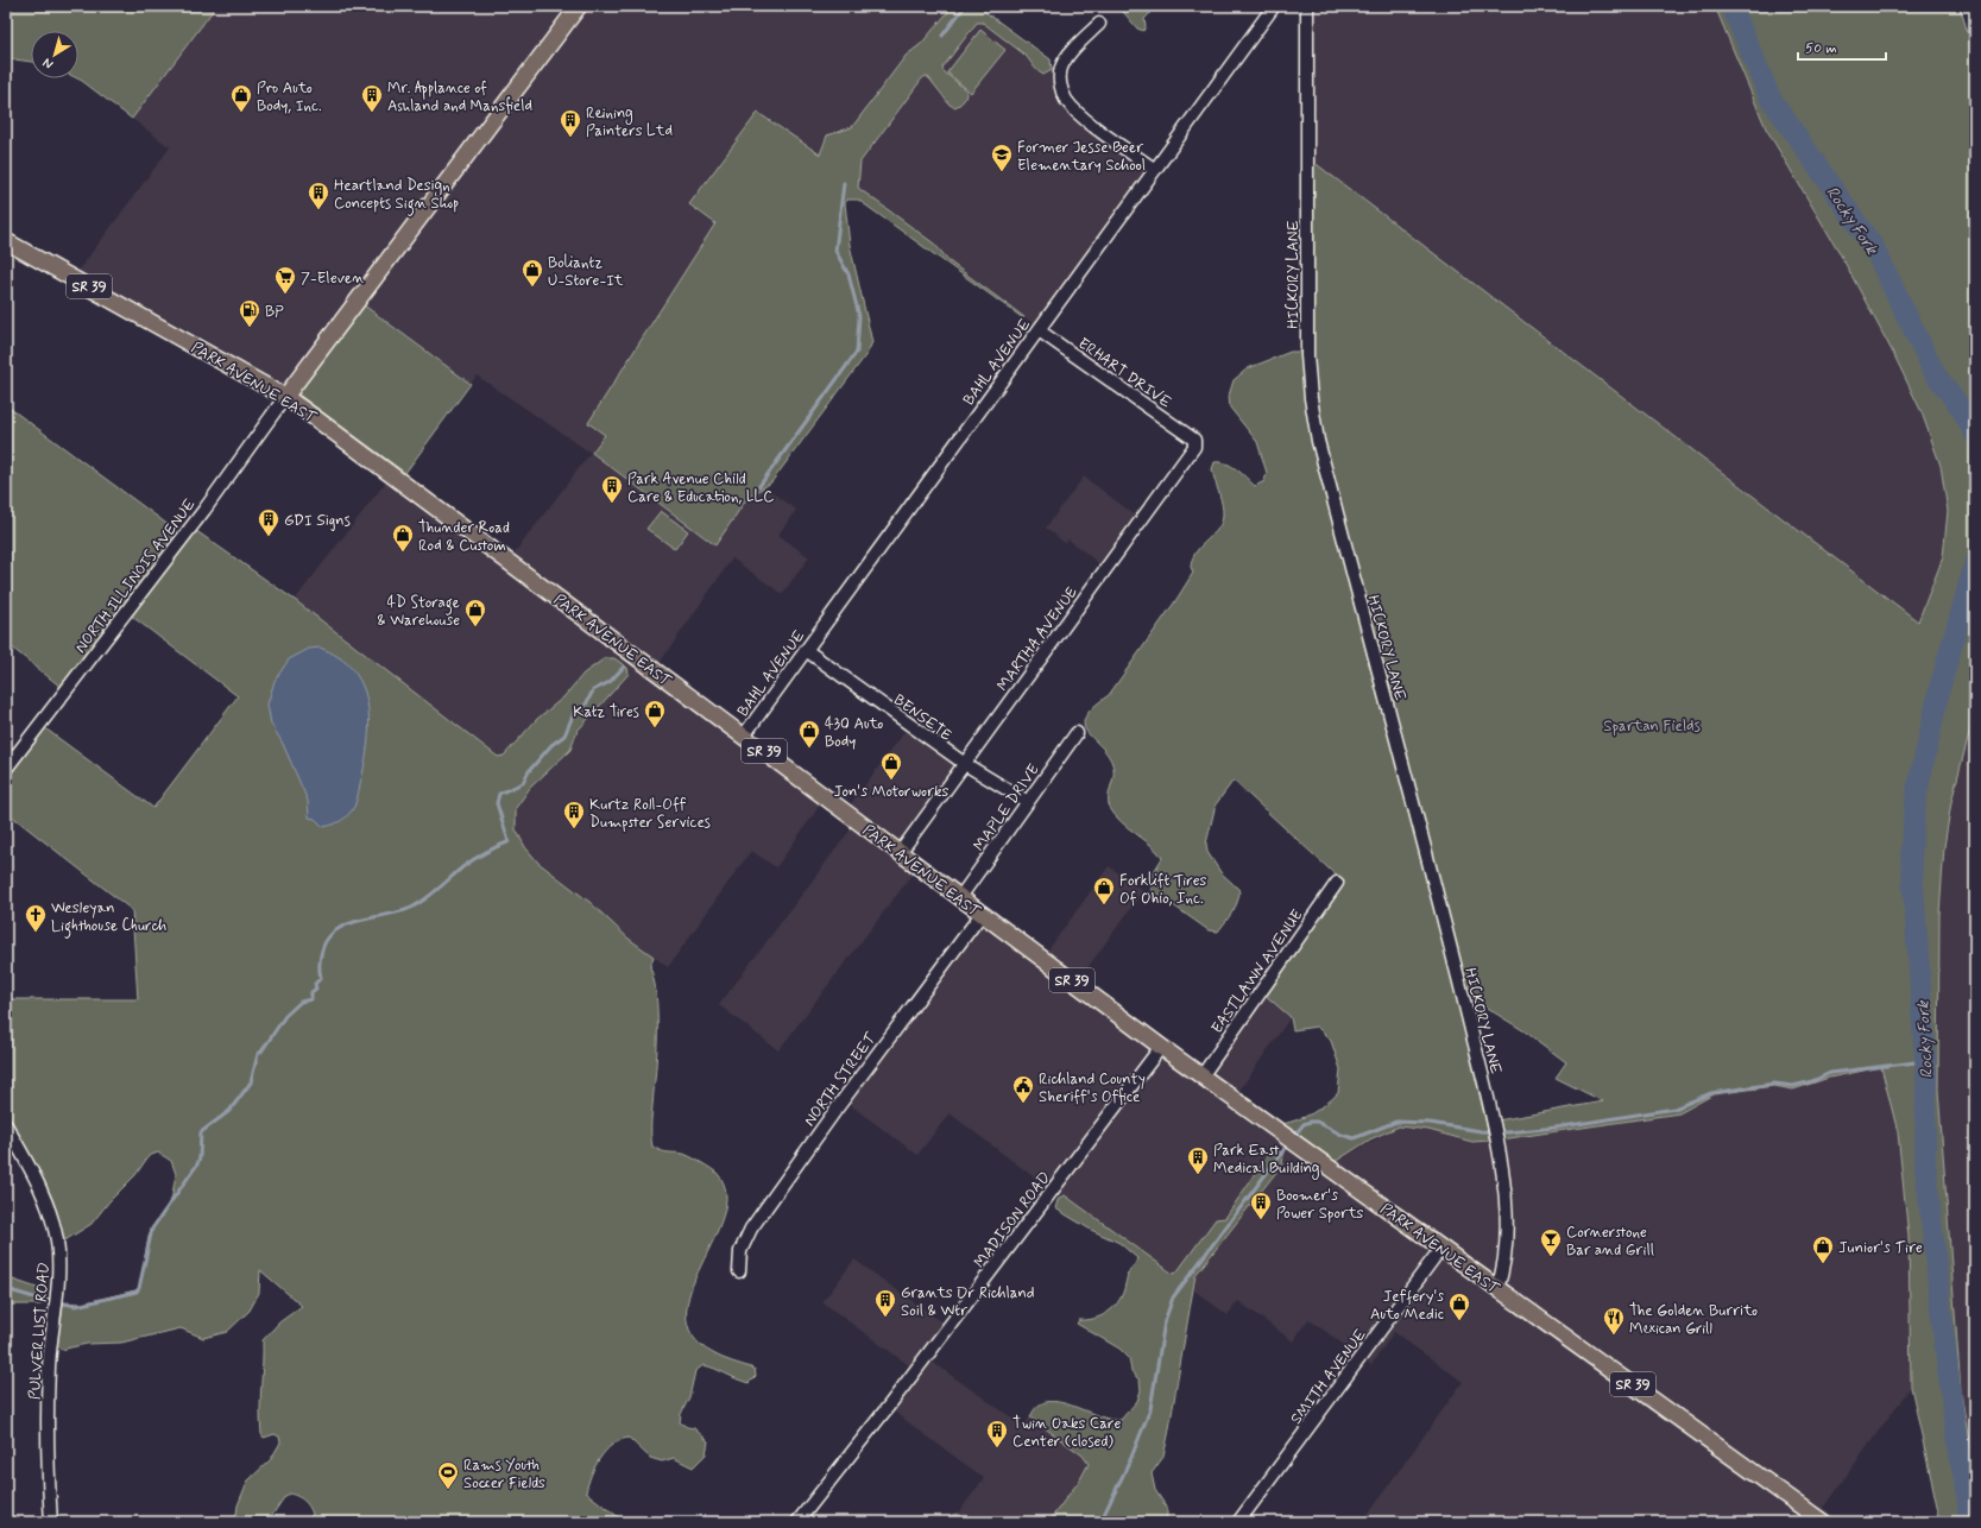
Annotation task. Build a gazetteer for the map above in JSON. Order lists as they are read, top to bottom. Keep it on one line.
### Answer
{"streets":{"main road":["SR 39","PARK AVENUE EAST"],"street":["HICKORY LANE","BAHL AVENUE","ERHART DRIVE","NORTH ILLINOIS AVENUE","MARTHA AVENUE","BENSETE","MAPLE DRIVE","EASTLAWN AVENUE","NORTH STREET","MADISON ROAD","PULVER LIST ROAD","SMITH AVENUE"]},"crossings":[["HICKORY LANE","PARK AVENUE EAST"],["BAHL AVENUE","ERHART DRIVE"],["BAHL AVENUE","PARK AVENUE EAST"],["BAHL AVENUE","BENSETE"],["ERHART DRIVE","MARTHA AVENUE"],["PARK AVENUE EAST","NORTH ILLINOIS AVENUE"],["PARK AVENUE EAST","MARTHA AVENUE"],["PARK AVENUE EAST","MAPLE DRIVE"],["PARK AVENUE EAST","EASTLAWN AVENUE"],["PARK AVENUE EAST","NORTH STREET"],["PARK AVENUE EAST","MADISON ROAD"],["PARK AVENUE EAST","SMITH AVENUE"],["MARTHA AVENUE","BENSETE"],["BENSETE","MAPLE DRIVE"]],"water":["Rocky Fork"],"parks":["Spartan Fields"],"places":{"shop":["Pro Auto Body, Inc.","Boliantz U-Store-It","Thunder Road Rod & Custom","4D Storage & Warehouse","Katz Tires","430 Auto Body","Jon's Motorworks","Forklift Tires Of Ohio, Inc.","Junior's Tire","Jeffery's Auto Medic"],"building":["Mr. Applance of Ashland and Mansfield","Reining Painters Ltd","Heartland Design Concepts Sign Shop","Park Avenue Child Care & Education, LLC","GDI Signs","Kurtz Roll-Off Dumpster Services","Park East Medical Building","Boomer's Power Sports","Grants Dr Richland Soil & Wtr","Twin Oaks Care Center (closed)"],"school or university":["Former Jesse Beer Elementary School"],"supermarket":["7-Eleven"],"fuel station":["BP"],"church":["Wesleyan Lighthouse Church"],"public building":["Richland County Sheriff's Office"],"bar":["Cornerstone Bar and Grill"],"restaurant":["The Golden Burrito Mexican Grill"],"sports":["Rams Youth Soccer Fields"]},"scale_bar":"50 m","north":"bottom left"}
